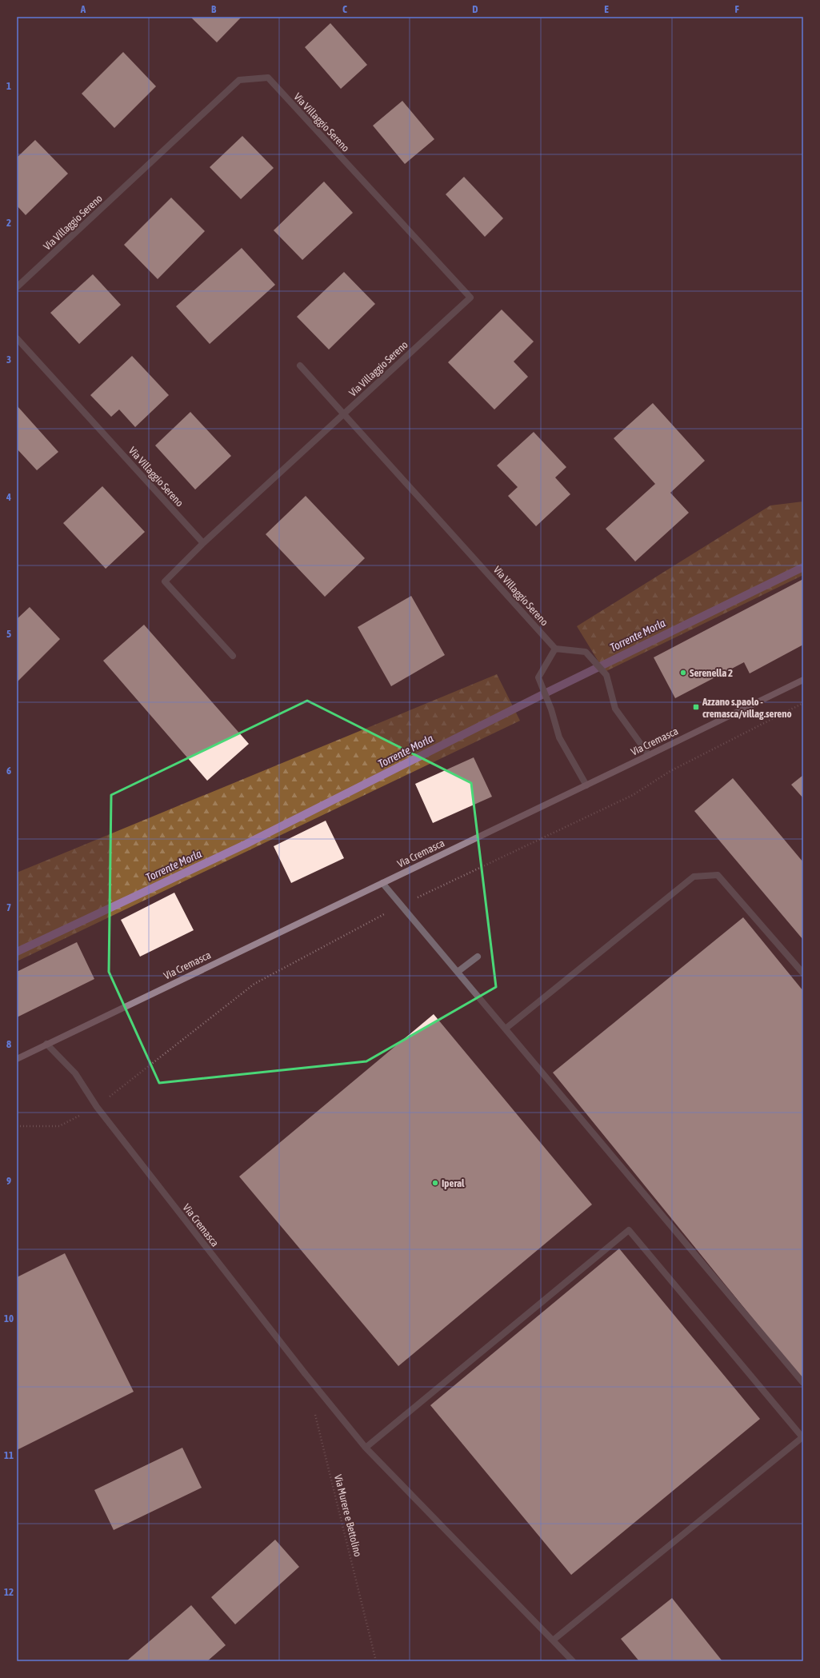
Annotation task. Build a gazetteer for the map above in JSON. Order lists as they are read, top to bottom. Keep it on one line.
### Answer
{"streets":{"main road":["Via Cremasca"],"street":["Via Villaggio Sereno"],"path":["Via Murere e Bettolino"]},"water":["Torrente Morla"],"places":{"other":["Serenella 2","Iperal"],"transit":["Azzano s.paolo - cremasca/villag.sereno"]},"grid":{"columns":["A","B","C","D","E","F"],"rows":["1","2","3","4","5","6","7","8","9","10","11","12"]}}
